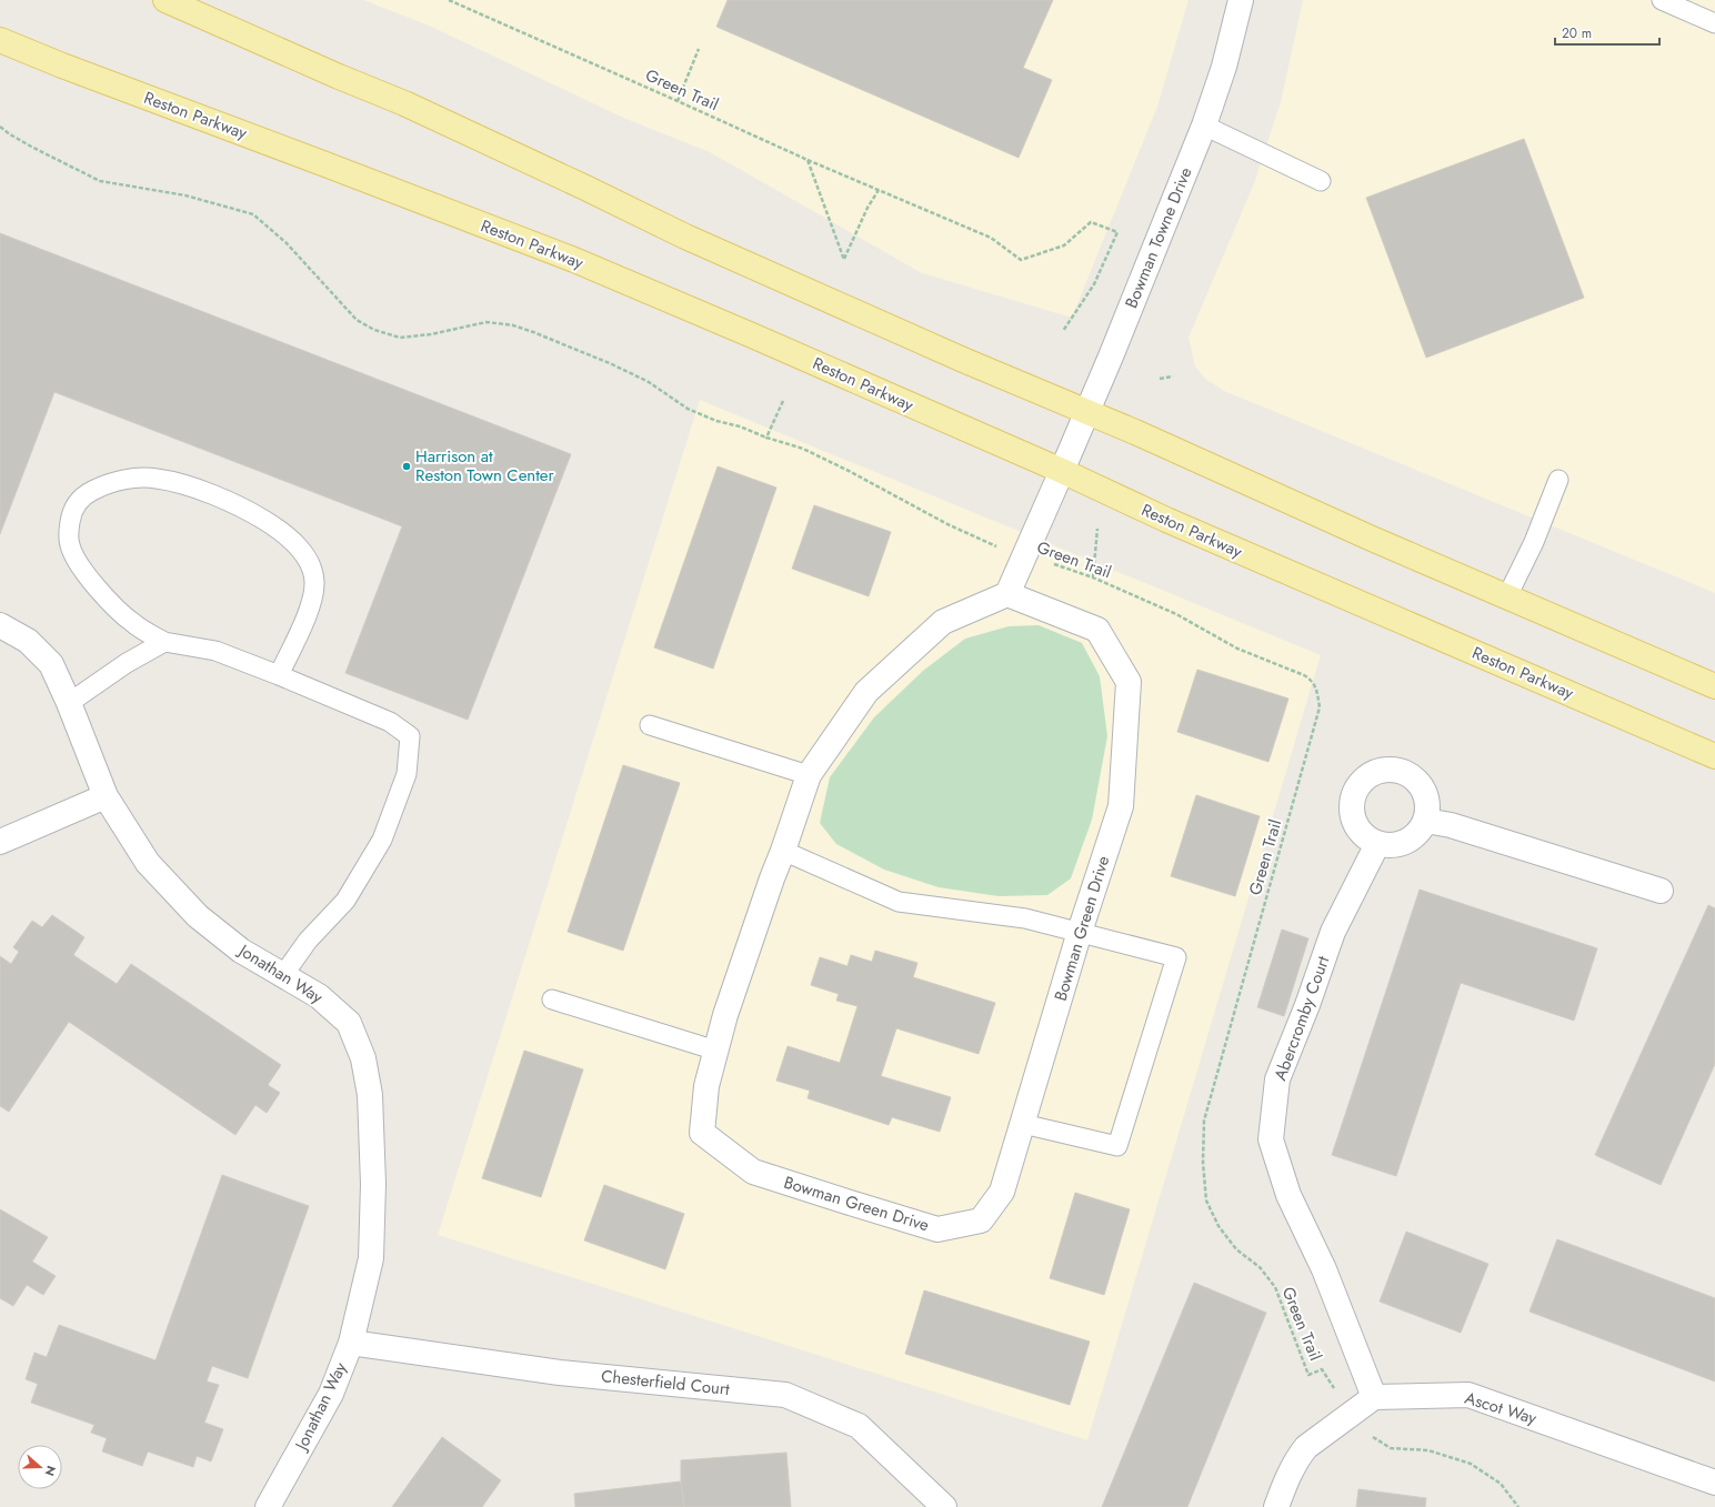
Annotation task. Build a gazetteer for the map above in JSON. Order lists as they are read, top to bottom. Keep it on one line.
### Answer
{"streets":{"main road":["Reston Parkway"],"street":["Bowman Towne Drive","Bowman Green Drive","Jonathan Way","Abercromby Court","Chesterfield Court","Ascot Way"],"path":["Green Trail"]},"crossings":[["Reston Parkway","Bowman Towne Drive"],["Jonathan Way","Chesterfield Court"],["Abercromby Court","Ascot Way"]],"places":["Harrison at Reston Town Center"],"scale_bar":"20 m","north":"right"}
